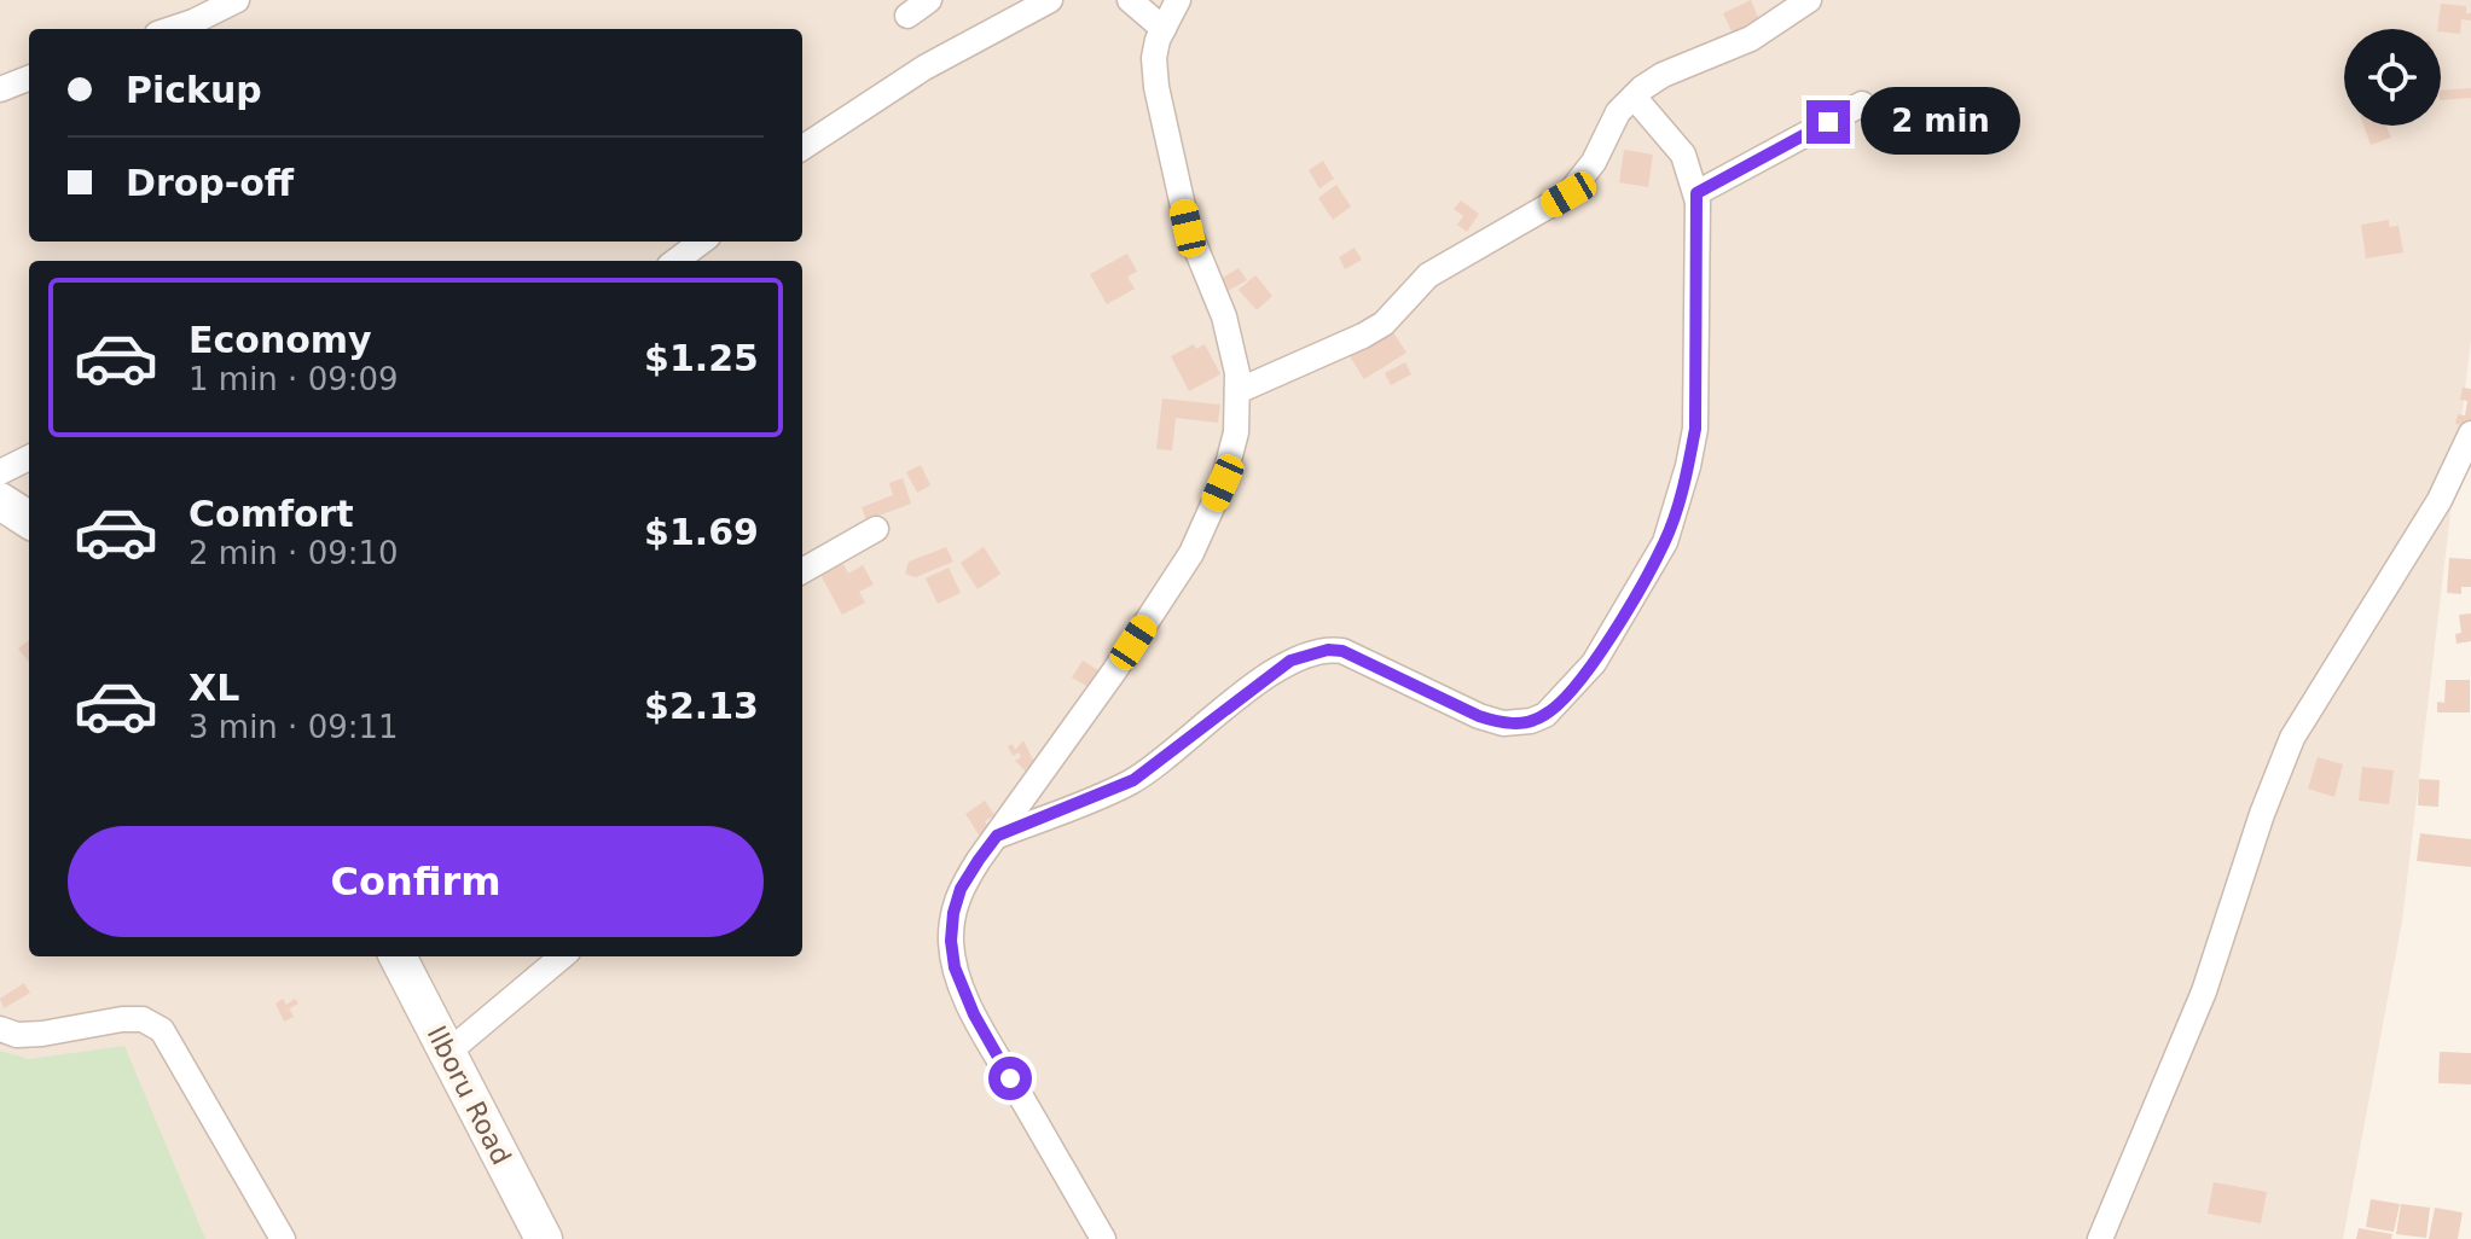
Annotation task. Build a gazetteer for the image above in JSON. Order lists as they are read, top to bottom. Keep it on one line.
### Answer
{"streets":{"street":["Ilboru Road"]},"page":{"banner":["Pickup","Drop-off"],"bubble":"2 min","list":[{"name":"Economy","note":"1 min · 09:09","value":"$1.25"},{"name":"Comfort","note":"2 min · 09:10","value":"$1.69"},{"name":"XL","note":"3 min · 09:11","value":"$2.13"}],"buttons":"Confirm"}}
